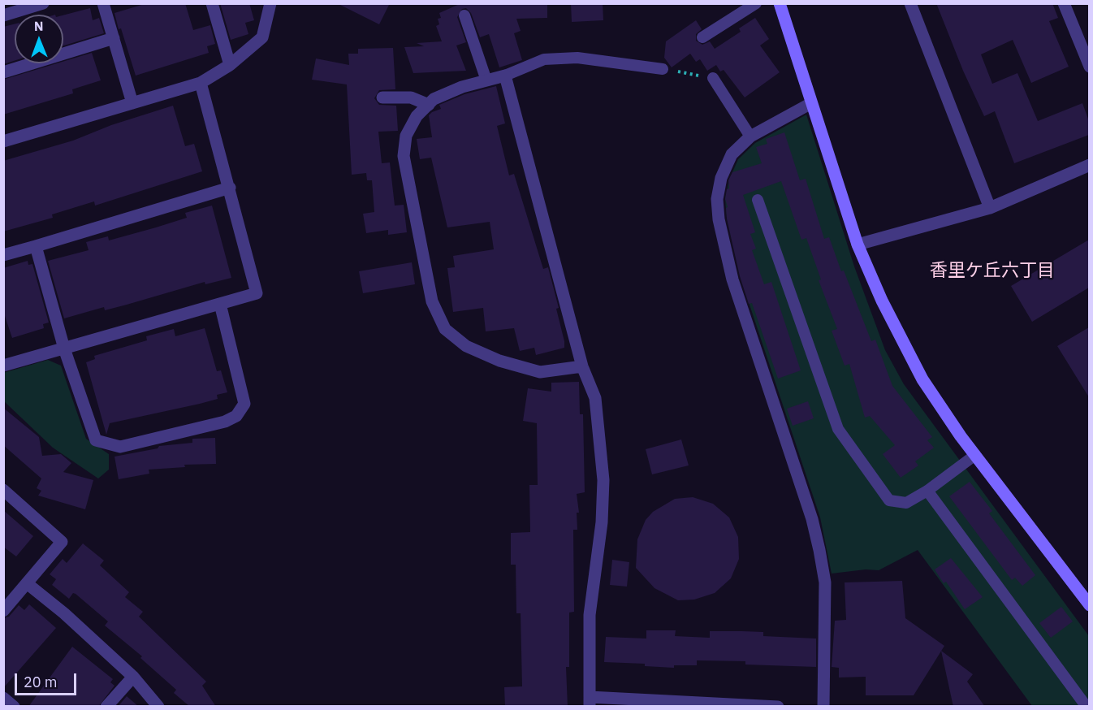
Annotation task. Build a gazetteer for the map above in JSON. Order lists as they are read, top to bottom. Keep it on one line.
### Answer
{"districts":["香里ケ丘六丁目"],"scale_bar":"20 m","north":"top"}
